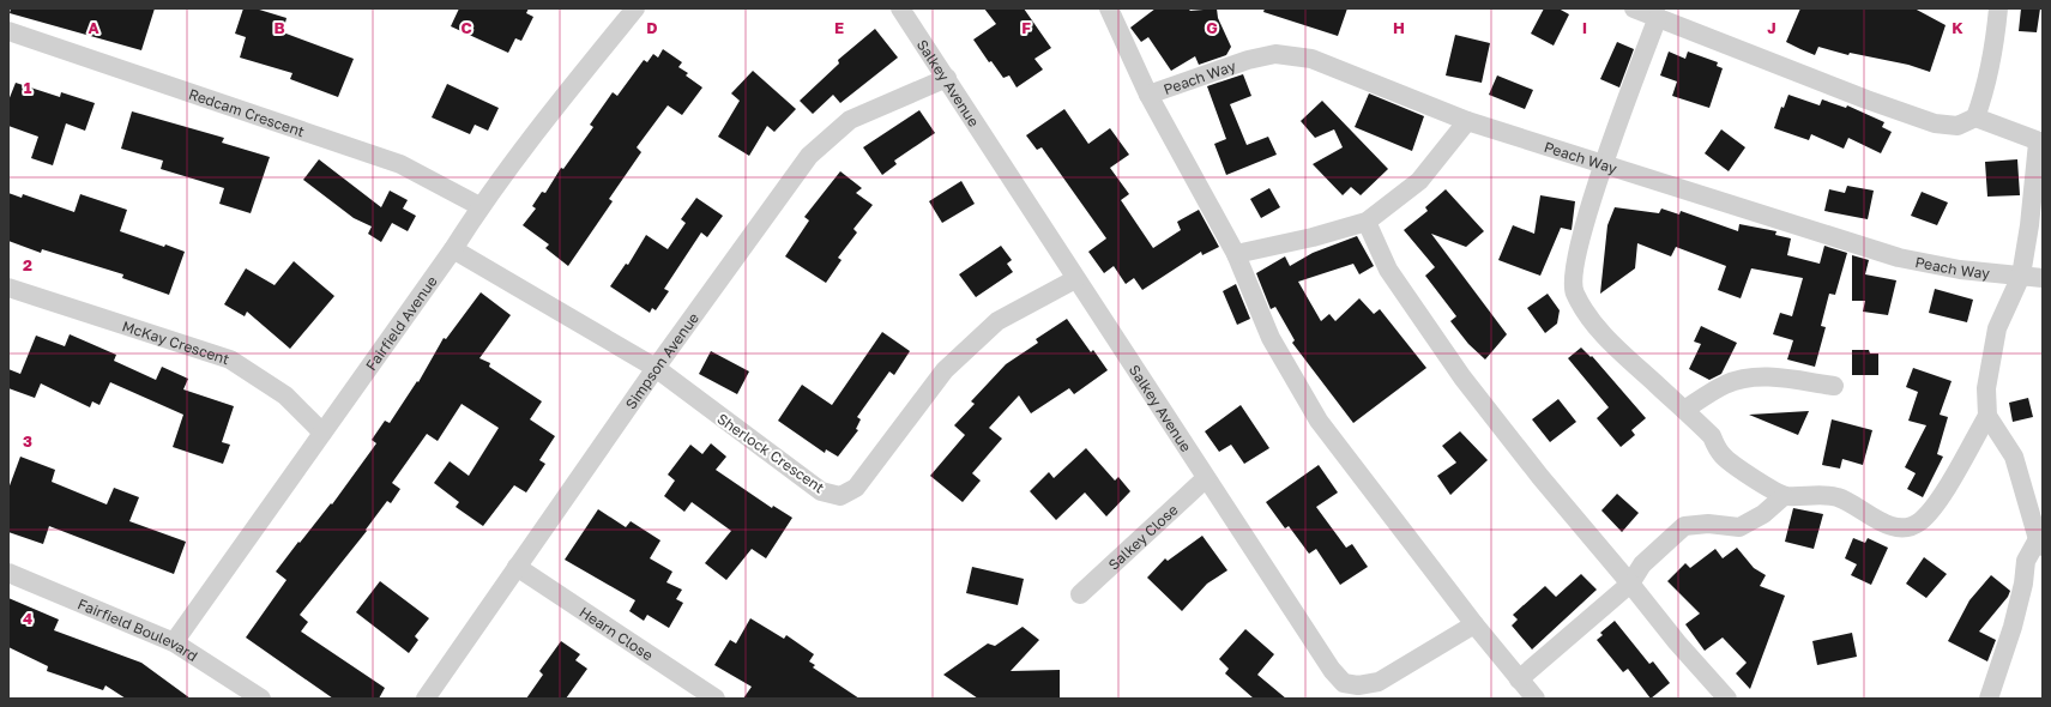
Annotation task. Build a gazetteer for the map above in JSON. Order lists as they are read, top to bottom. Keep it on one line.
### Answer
{"streets":{"street":["Peach Way","Salkey Avenue","Redcam Crescent","Fairfield Avenue","McKay Crescent","Simpson Avenue","Sherlock Crescent","Salkey Close","Fairfield Boulevard","Hearn Close"]},"crossings":[["Salkey Avenue","Simpson Avenue"],["Salkey Avenue","Sherlock Crescent"],["Salkey Avenue","Salkey Close"],["Redcam Crescent","Fairfield Avenue"],["Fairfield Avenue","McKay Crescent"],["Fairfield Avenue","Sherlock Crescent"],["Fairfield Avenue","Fairfield Boulevard"],["Simpson Avenue","Sherlock Crescent"],["Simpson Avenue","Hearn Close"]],"grid":{"columns":["A","B","C","D","E","F","G","H","I","J","K"],"rows":["1","2","3","4"]}}
